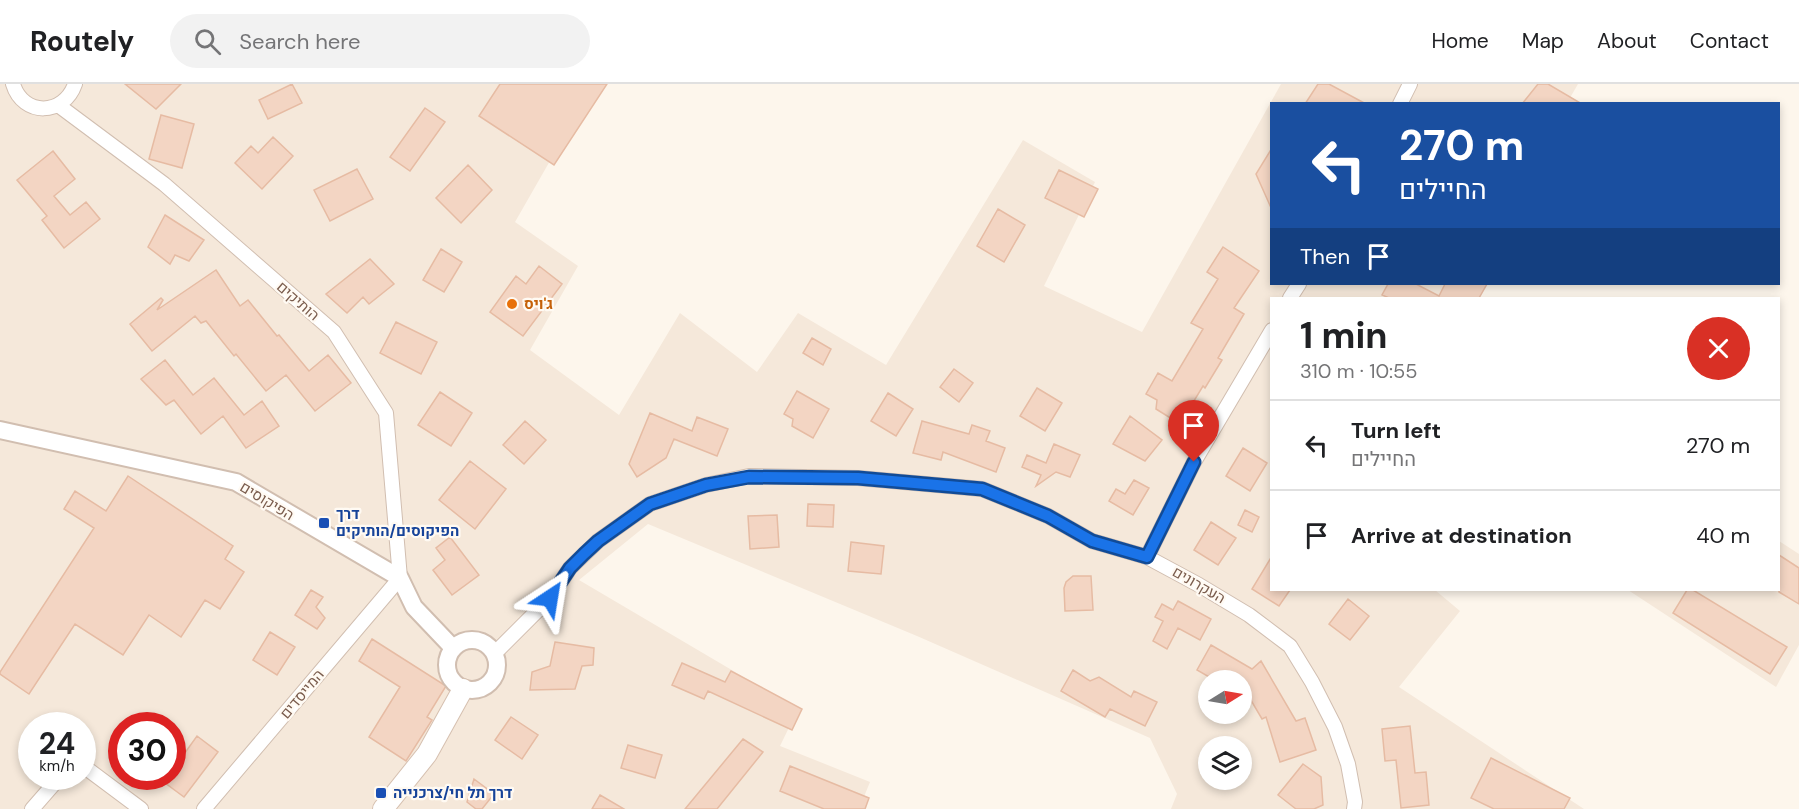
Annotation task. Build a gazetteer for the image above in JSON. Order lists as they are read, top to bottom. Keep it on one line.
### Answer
{"streets":{"street":["הותיקים","הפיקוסים","העקרונים","המייסדים"]},"crossings":[["הותיקים","הפיקוסים"],["הותיקים","המייסדים"],["הפיקוסים","המייסדים"]],"places":{"other":["ג'ויס"],"transit":["דרך הפיקוסים/הותיקים","דרך תל חי/צרכנייה"]},"north":"right","page":{"header":"Routely","search":"Search here","nav":["Home","Map","About","Contact"],"turn":["270 m","החיילים"],"then":"Then","heading":["1 min","310 m · 10:55"],"list":[{"name":"Turn left","note":"החיילים","value":"270 m"},{"name":"Arrive at destination","value":"40 m"}],"speed":"24 km/h","limit":"30"}}
